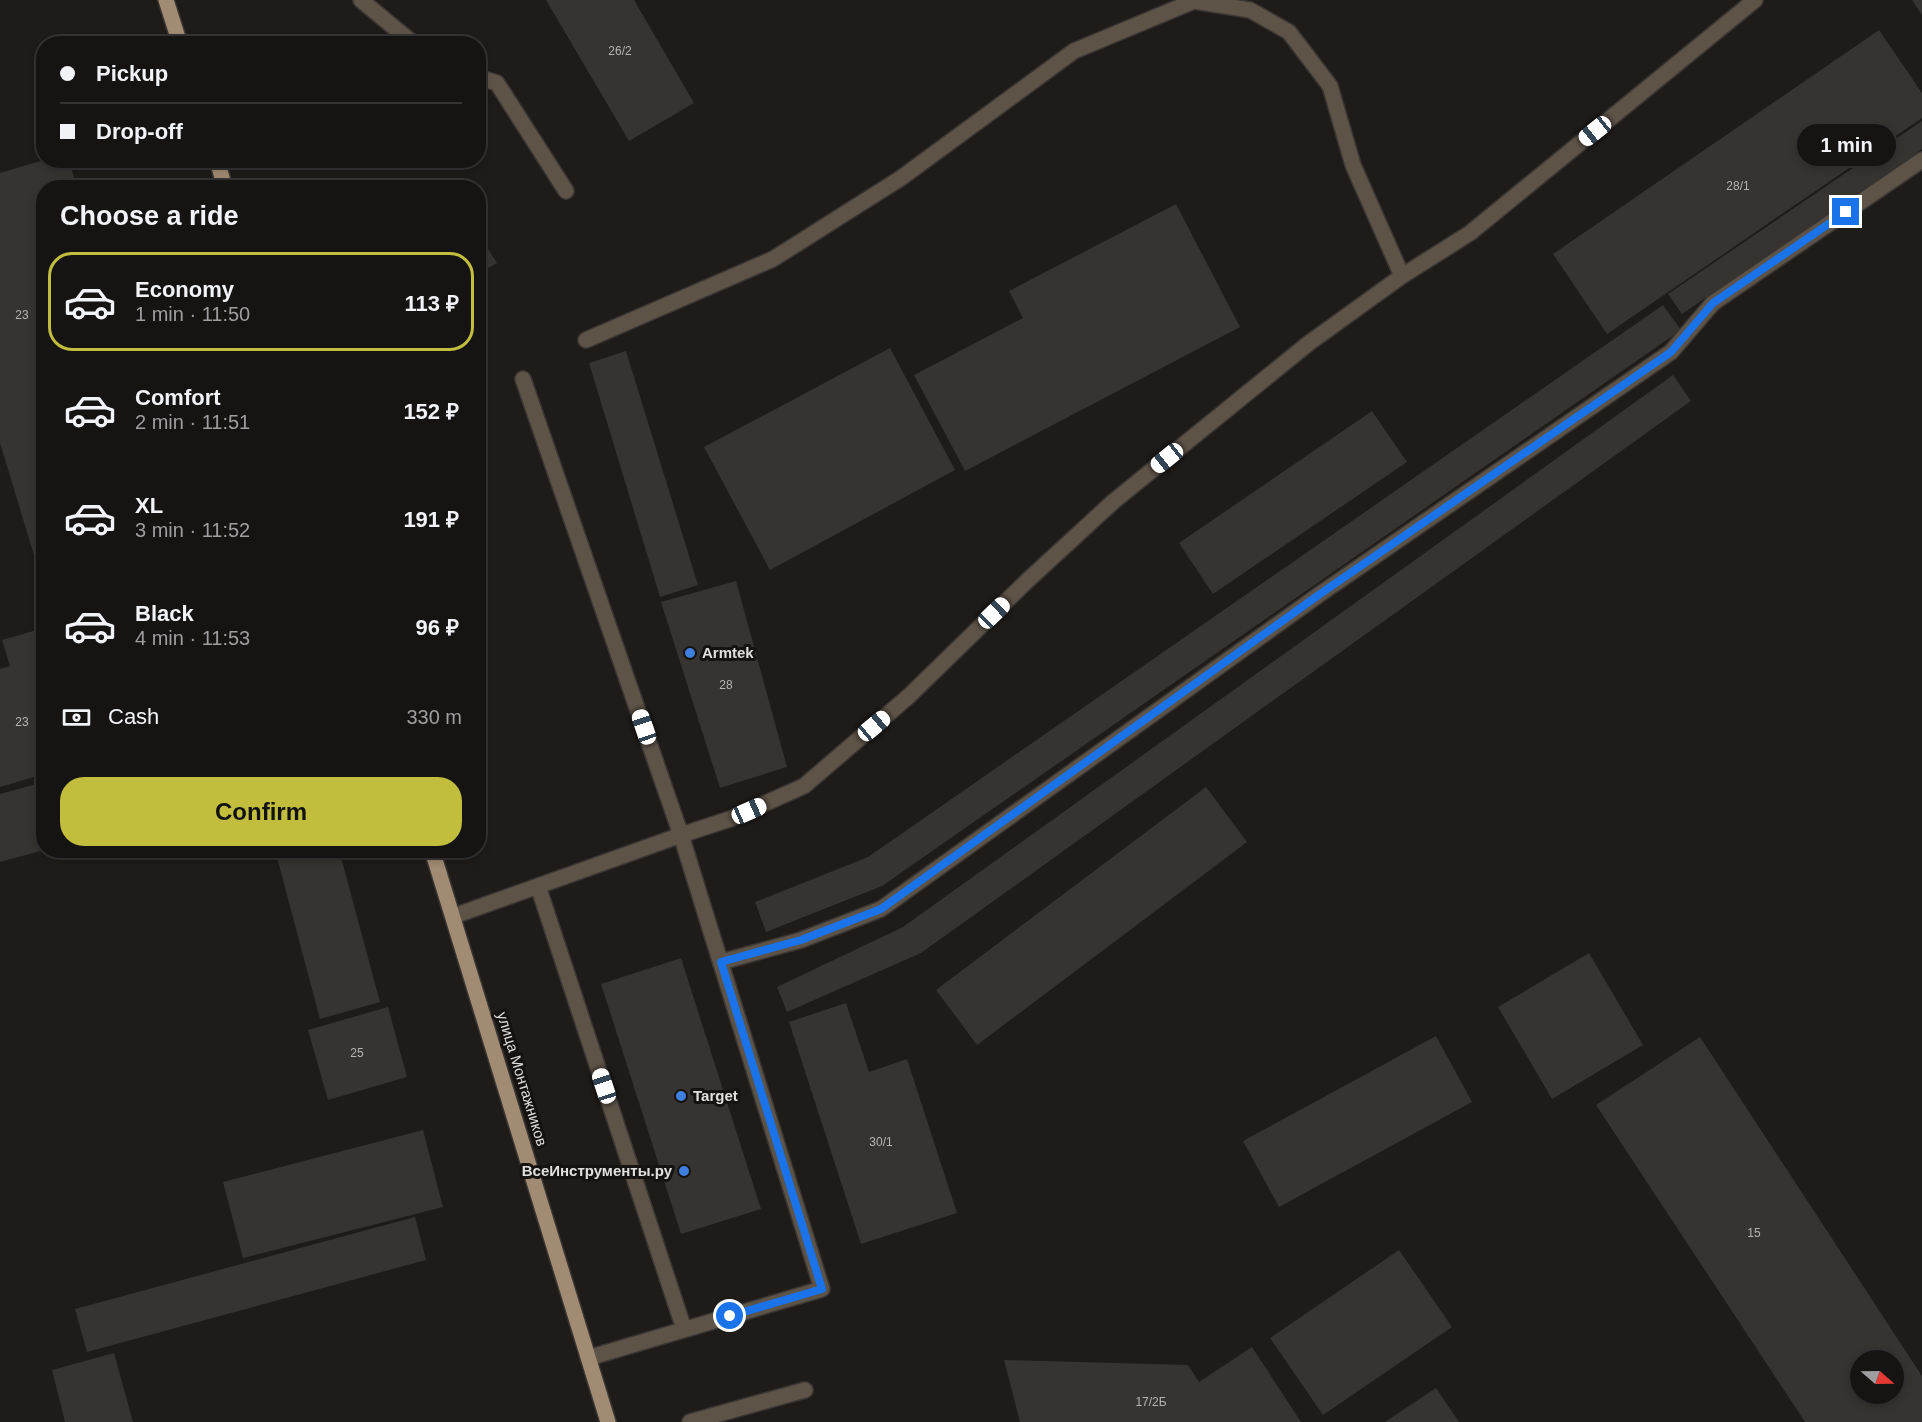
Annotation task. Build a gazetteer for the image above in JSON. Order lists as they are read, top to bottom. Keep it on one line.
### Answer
{"streets":{"main road":["улица Монтажников"]},"places":["Armtek","Target","ВсеИнструменты.ру"],"house_numbers":["26/2","28/1","23","28","23","25","30/1","15","17/2Б"],"north":"right","page":{"banner":["Pickup","Drop-off"],"bubble":"1 min","heading":"Choose a ride","list":[{"name":"Economy","note":"1 min · 11:50","value":"113 ₽"},{"name":"Comfort","note":"2 min · 11:51","value":"152 ₽"},{"name":"XL","note":"3 min · 11:52","value":"191 ₽"},{"name":"Black","note":"4 min · 11:53","value":"96 ₽"}],"pay":["Cash","330 m"],"buttons":"Confirm"}}
